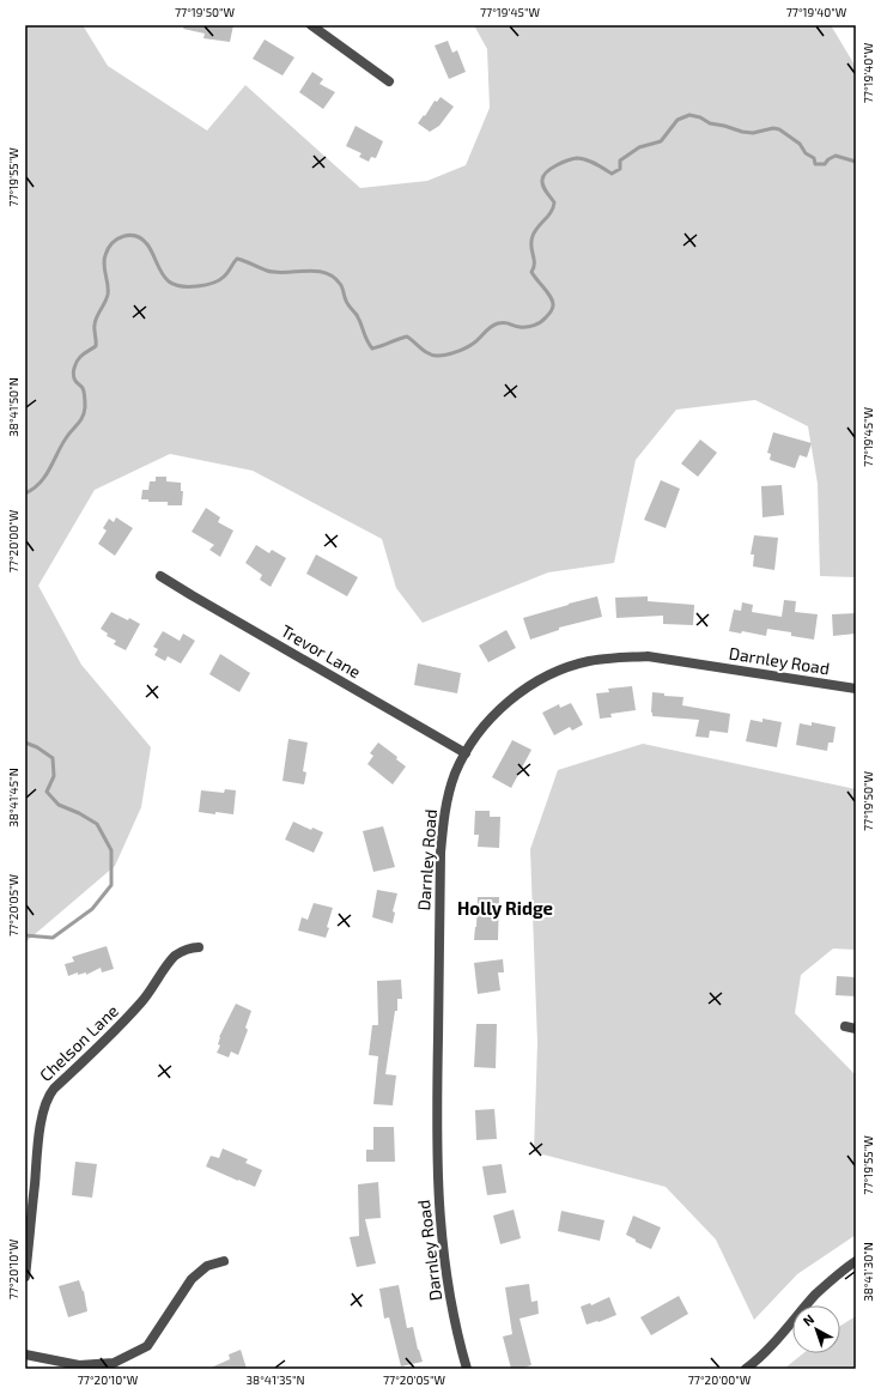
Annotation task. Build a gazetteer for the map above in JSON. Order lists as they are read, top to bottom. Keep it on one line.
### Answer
{"streets":{"street":["Trevor Lane","Darnley Road","Chelson Lane"]},"crossings":[["Trevor Lane","Darnley Road"]],"districts":["Holly Ridge"],"north":"top left","coordinates":["77°19'50\"W","77°19'45\"W","77°19'40\"W","77°19'55\"W","38°41'50\"N","77°20'00\"W","38°41'45\"N","77°20'05\"W","77°20'10\"W","38°41'30\"N","38°41'35\"N"]}
